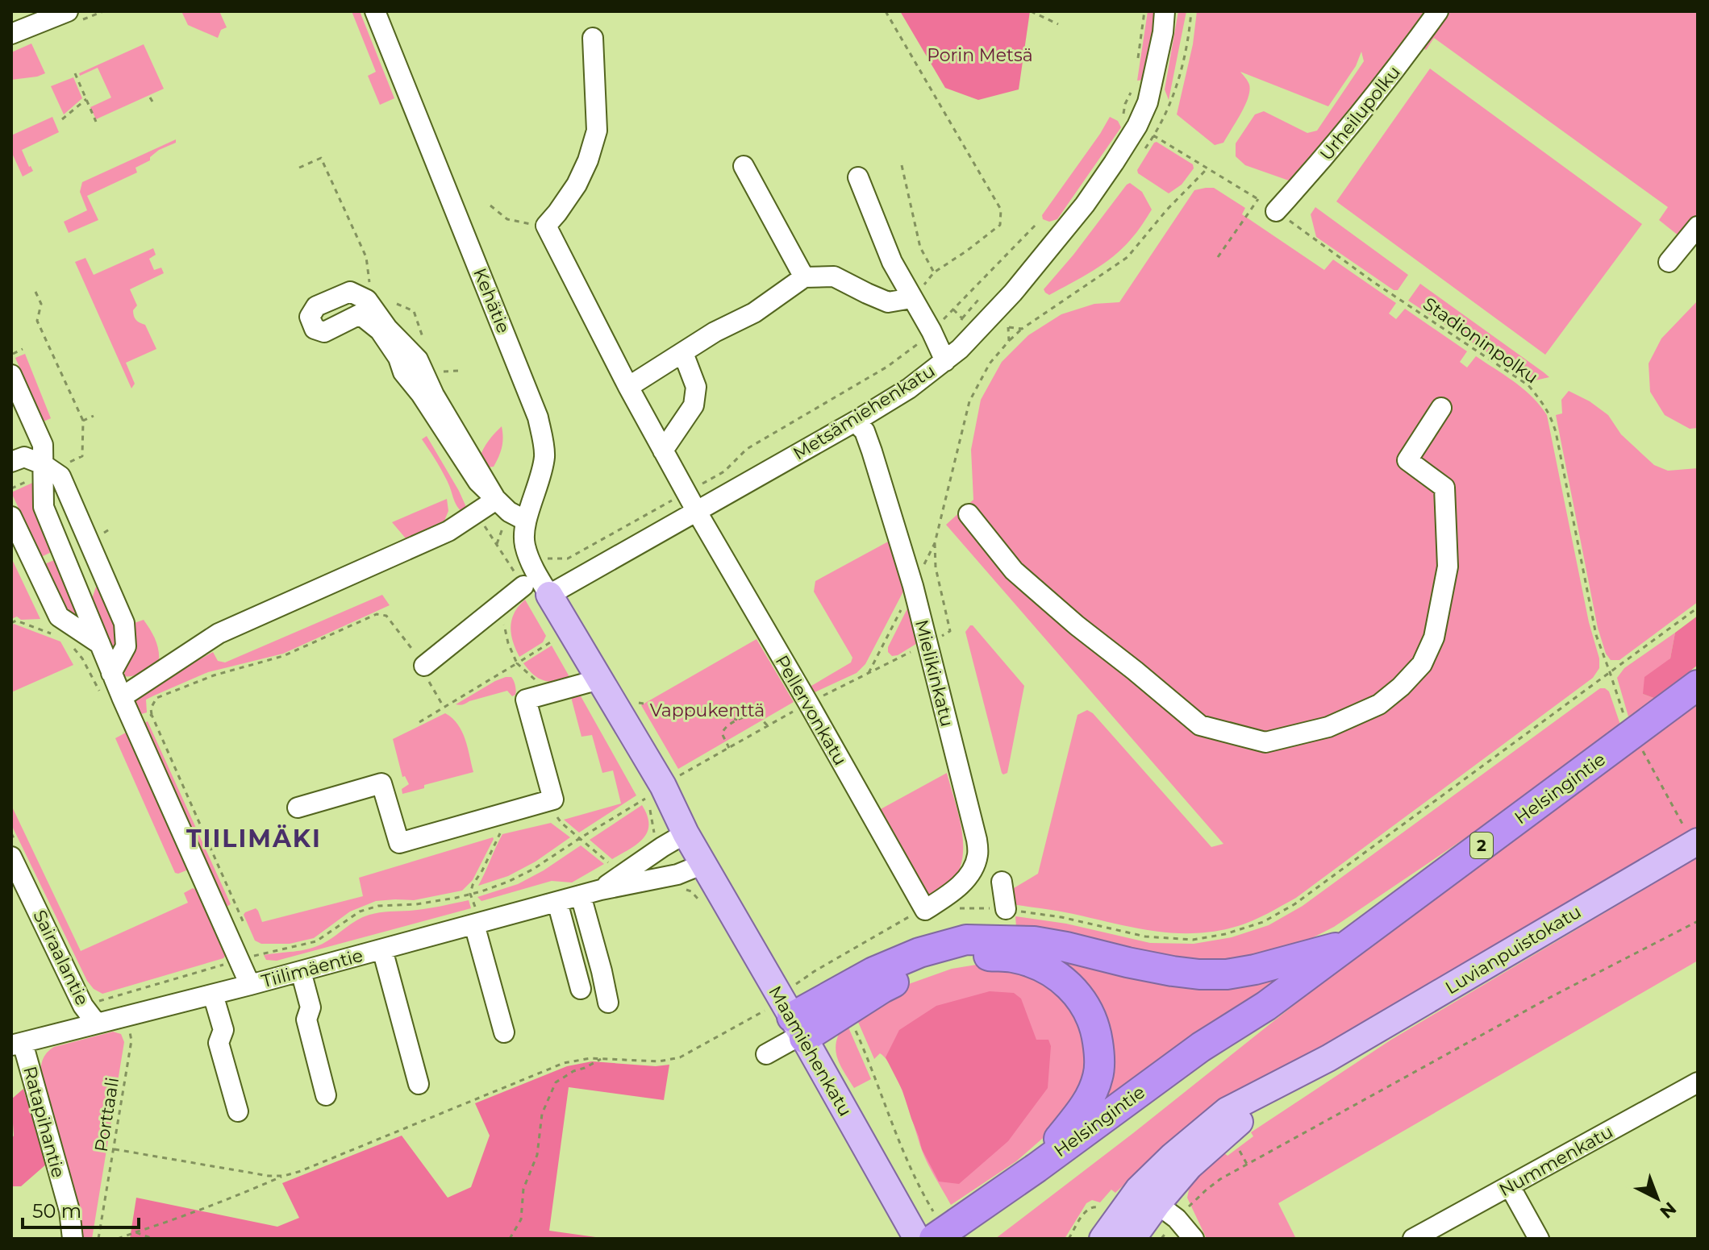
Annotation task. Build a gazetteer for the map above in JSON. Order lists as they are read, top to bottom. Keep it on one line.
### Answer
{"streets":{"highway":["Helsingintie","2"],"main road":["Luvianpuistokatu","Maamiehenkatu"],"street":["Urheilupolku","Kehätie","Metsämiehenkatu","Mielikinkatu","Pellervonkatu","Sairaalantie","Tiilimäentie","Ratapihantie","Nummenkatu"],"path":["Stadioninpolku","Porttaali"]},"crossings":[["Urheilupolku","Stadioninpolku"],["Kehätie","Metsämiehenkatu"],["Stadioninpolku","Metsämiehenkatu"],["Metsämiehenkatu","Mielikinkatu"],["Metsämiehenkatu","Pellervonkatu"],["Mielikinkatu","Pellervonkatu"],["Sairaalantie","Tiilimäentie"],["Tiilimäentie","Maamiehenkatu"],["Tiilimäentie","Porttaali"],["Tiilimäentie","Ratapihantie"]],"districts":["TIILIMÄKI"],"parks":["Porin Metsä","Vappukenttä"],"scale_bar":"50 m","north":"bottom right"}
